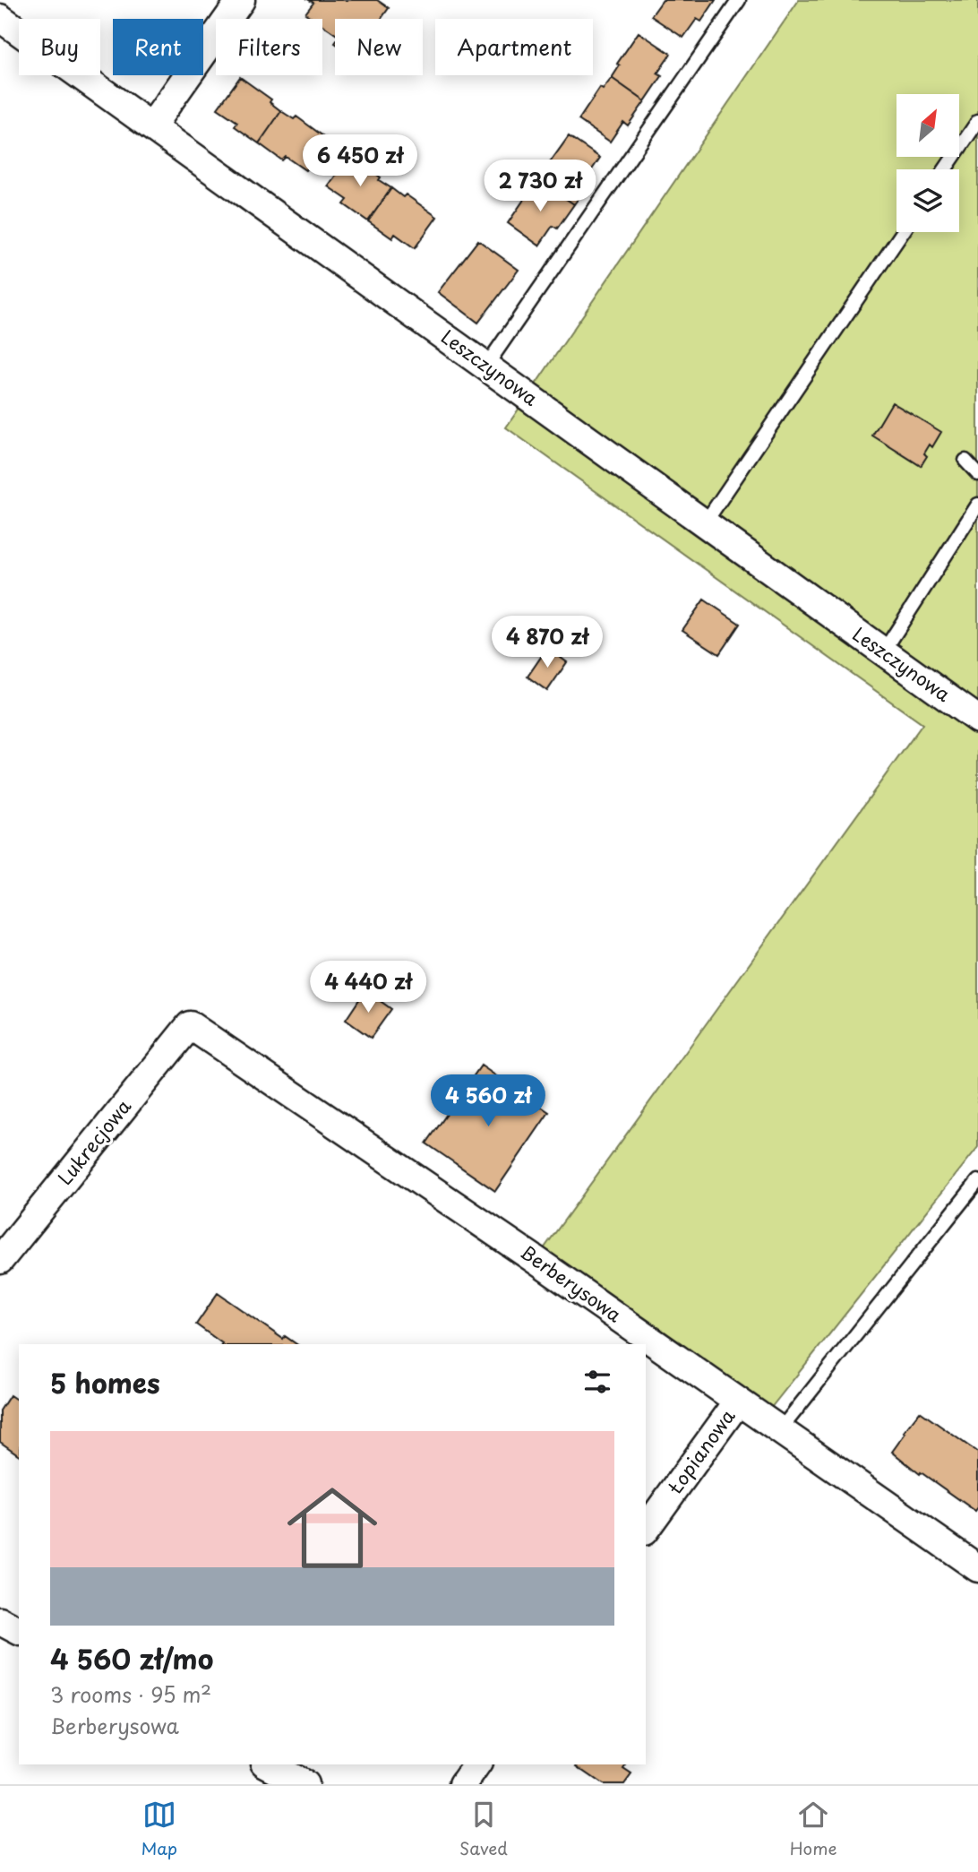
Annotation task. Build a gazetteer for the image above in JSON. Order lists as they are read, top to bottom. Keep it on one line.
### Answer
{"streets":{"street":["Leszczynowa","Lukrecjowa","Berberysowa","Łopianowa"]},"crossings":[["Lukrecjowa","Berberysowa"],["Berberysowa","Łopianowa"]],"north":"top right","page":{"chip":["Buy","Rent","Filters","New","Apartment"],"price":["6 450 zł","2 730 zł","4 870 zł","4 440 zł","4 560 zł"],"heading":"5 homes","list":[{"name":"4 560 zł/mo","note":"3 rooms · 95 m² · Berberysowa"}],"tabs":["Map","Saved","Home"]}}
